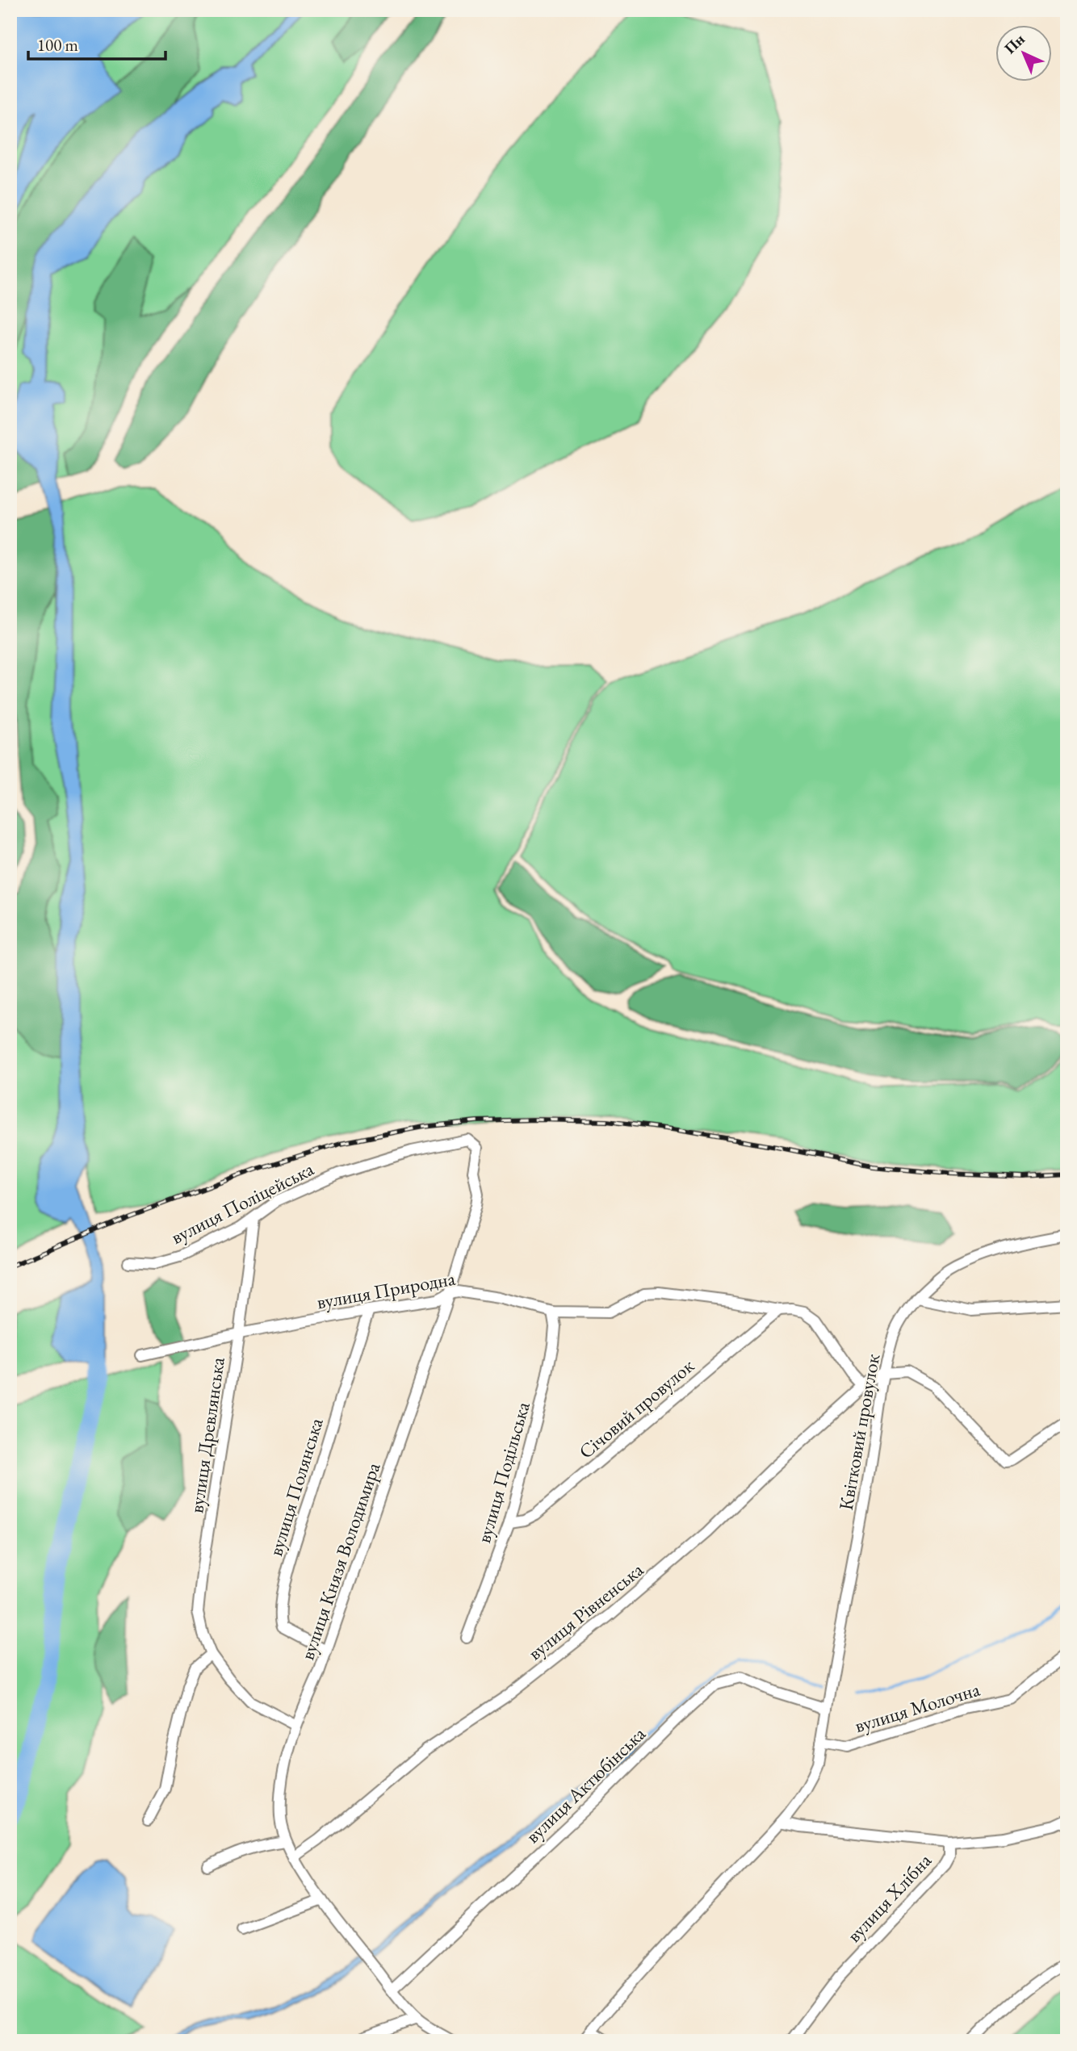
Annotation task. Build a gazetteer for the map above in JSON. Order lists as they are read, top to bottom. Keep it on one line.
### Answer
{"streets":{"street":["вулиця Поліцейська","вулиця Природна","Січовий провулок","Квітковий провулок","вулиця Древлянська","вулиця Подільська","вулиця Полянська","вулиця Князя Володимира","вулиця Рівненська","вулиця Молочна","вулиця Актюбінська","вулиця Хлібна"]},"crossings":[["вулиця Поліцейська","вулиця Древлянська"],["вулиця Поліцейська","вулиця Князя Володимира"],["вулиця Природна","Січовий провулок"],["вулиця Природна","вулиця Древлянська"],["вулиця Природна","вулиця Подільська"],["вулиця Природна","вулиця Полянська"],["вулиця Природна","вулиця Князя Володимира"],["вулиця Природна","вулиця Рівненська"],["Січовий провулок","вулиця Подільська"],["Квітковий провулок","вулиця Рівненська"],["Квітковий провулок","вулиця Молочна"],["Квітковий провулок","вулиця Актюбінська"],["вулиця Древлянська","вулиця Князя Володимира"],["вулиця Полянська","вулиця Князя Володимира"],["вулиця Князя Володимира","вулиця Рівненська"],["вулиця Князя Володимира","вулиця Актюбінська"]],"scale_bar":"100 m","north":"top left"}
